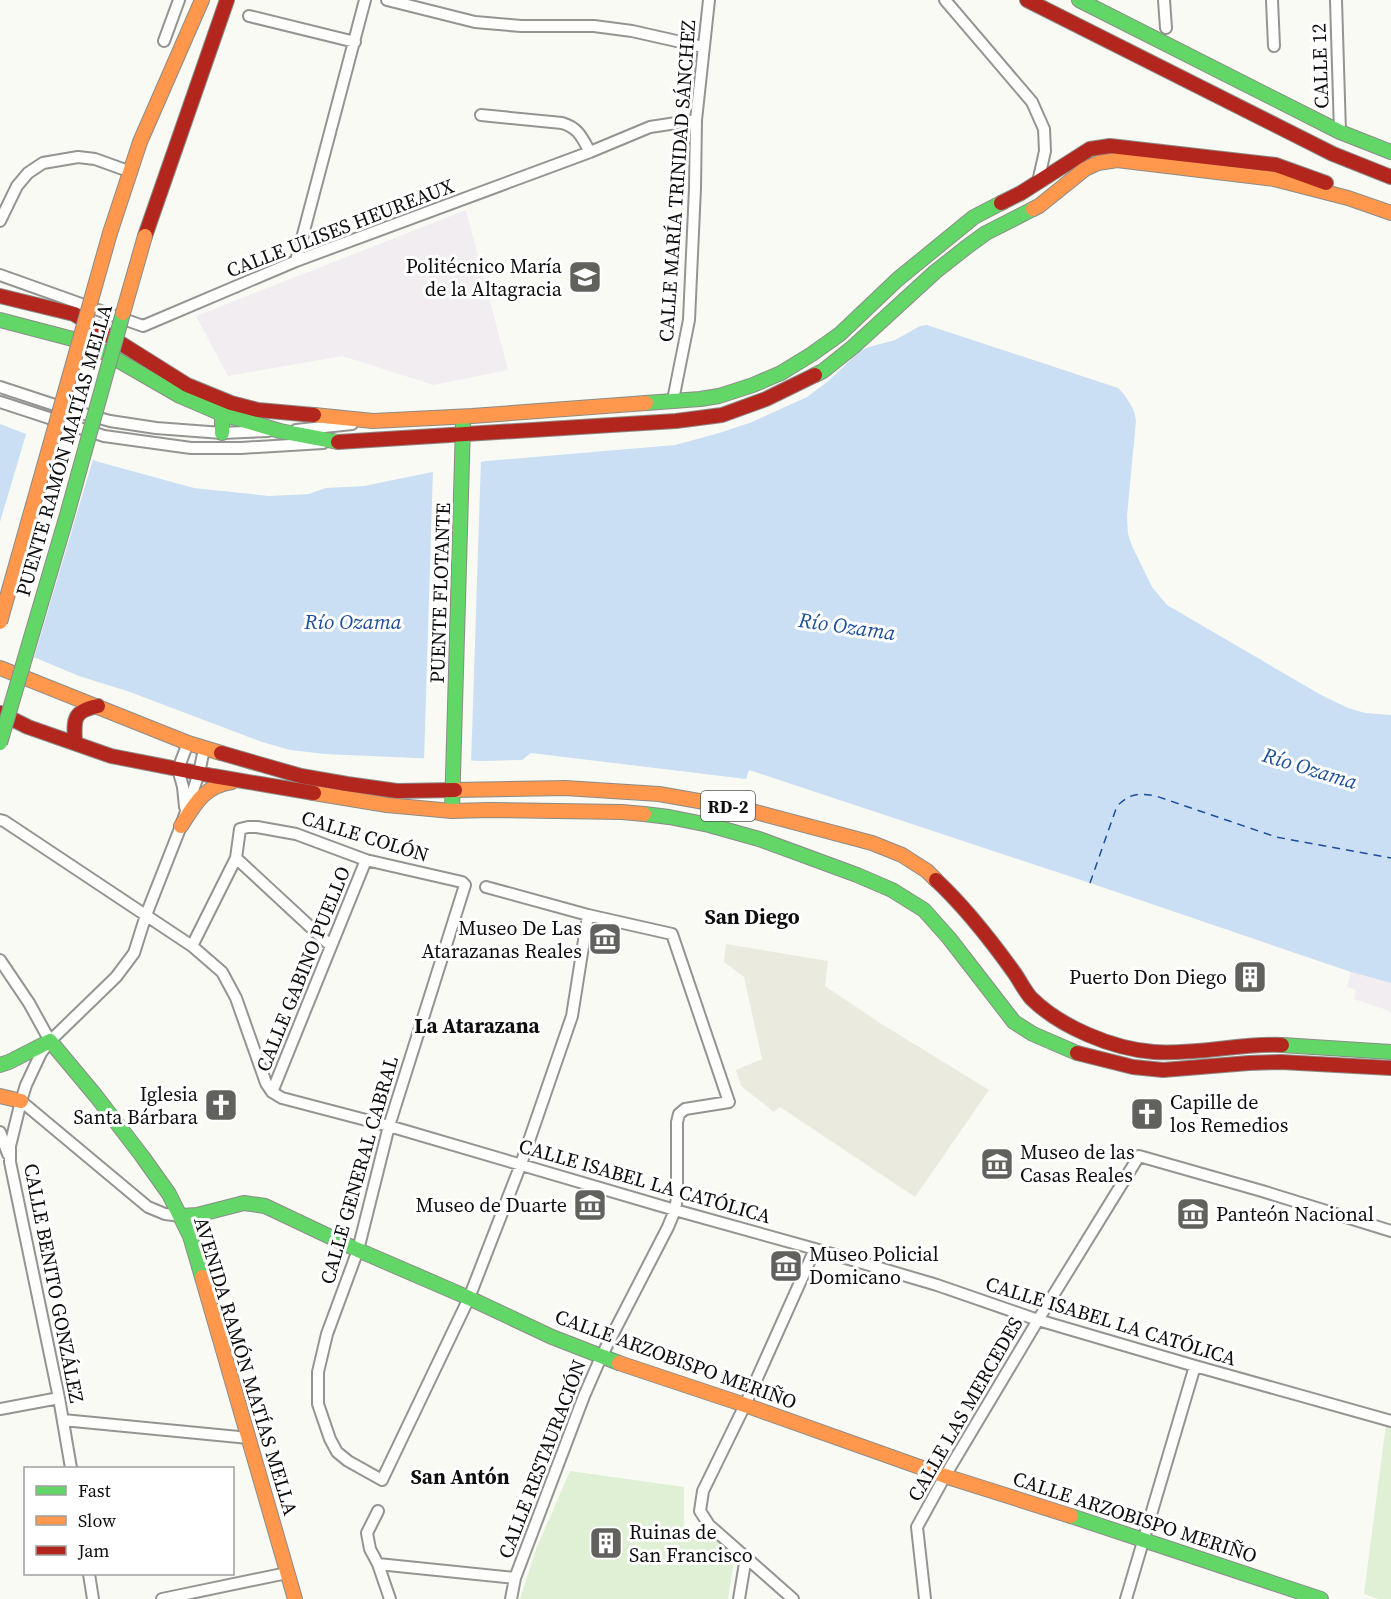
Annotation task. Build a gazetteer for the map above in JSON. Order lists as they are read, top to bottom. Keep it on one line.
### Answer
{"streets":{"main road":["PUENTE RAMÓN MATÍAS MELLA","PUENTE FLOTANTE","RD-2","CALLE ARZOBISPO MERIÑO","AVENIDA RAMÓN MATÍAS MELLA"],"street":["CALLE 12","CALLE MARÍA TRINIDAD SÁNCHEZ","CALLE ULISES HEUREAUX","CALLE COLÓN","CALLE GABINO PUELLO","CALLE GENERAL CABRAL","CALLE ISABEL LA CATÓLICA","CALLE BENITO GONZÁLEZ","CALLE LAS MERCEDES","CALLE RESTAURACIÓN"]},"crossings":[["CALLE MARÍA TRINIDAD SÁNCHEZ","CALLE ULISES HEUREAUX"],["PUENTE FLOTANTE","RD-2"],["RD-2","CALLE BENITO GONZÁLEZ"],["CALLE COLÓN","CALLE GABINO PUELLO"],["CALLE COLÓN","CALLE GENERAL CABRAL"],["CALLE GABINO PUELLO","CALLE ISABEL LA CATÓLICA"],["CALLE GENERAL CABRAL","CALLE ISABEL LA CATÓLICA"],["CALLE GENERAL CABRAL","CALLE ARZOBISPO MERIÑO"],["CALLE ISABEL LA CATÓLICA","CALLE LAS MERCEDES"],["CALLE ISABEL LA CATÓLICA","CALLE RESTAURACIÓN"],["CALLE BENITO GONZÁLEZ","CALLE ARZOBISPO MERIÑO"],["CALLE BENITO GONZÁLEZ","AVENIDA RAMÓN MATÍAS MELLA"],["CALLE ARZOBISPO MERIÑO","AVENIDA RAMÓN MATÍAS MELLA"],["CALLE ARZOBISPO MERIÑO","CALLE LAS MERCEDES"],["CALLE ARZOBISPO MERIÑO","CALLE RESTAURACIÓN"]],"districts":["San Diego","La Atarazana","San Antón"],"water":["Río Ozama"],"places":{"school or university":["Politécnico María de la Altagracia"],"museum":["Museo De Las Atarazanas Reales","Museo de las Casas Reales","Museo de Duarte","Panteón Nacional","Museo Policial Domicano"],"building":["Puerto Don Diego","Ruinas de San Francisco"],"church":["Iglesia Santa Bárbara","Capille de los Remedios"]},"legend":["Fast","Slow","Jam"]}
